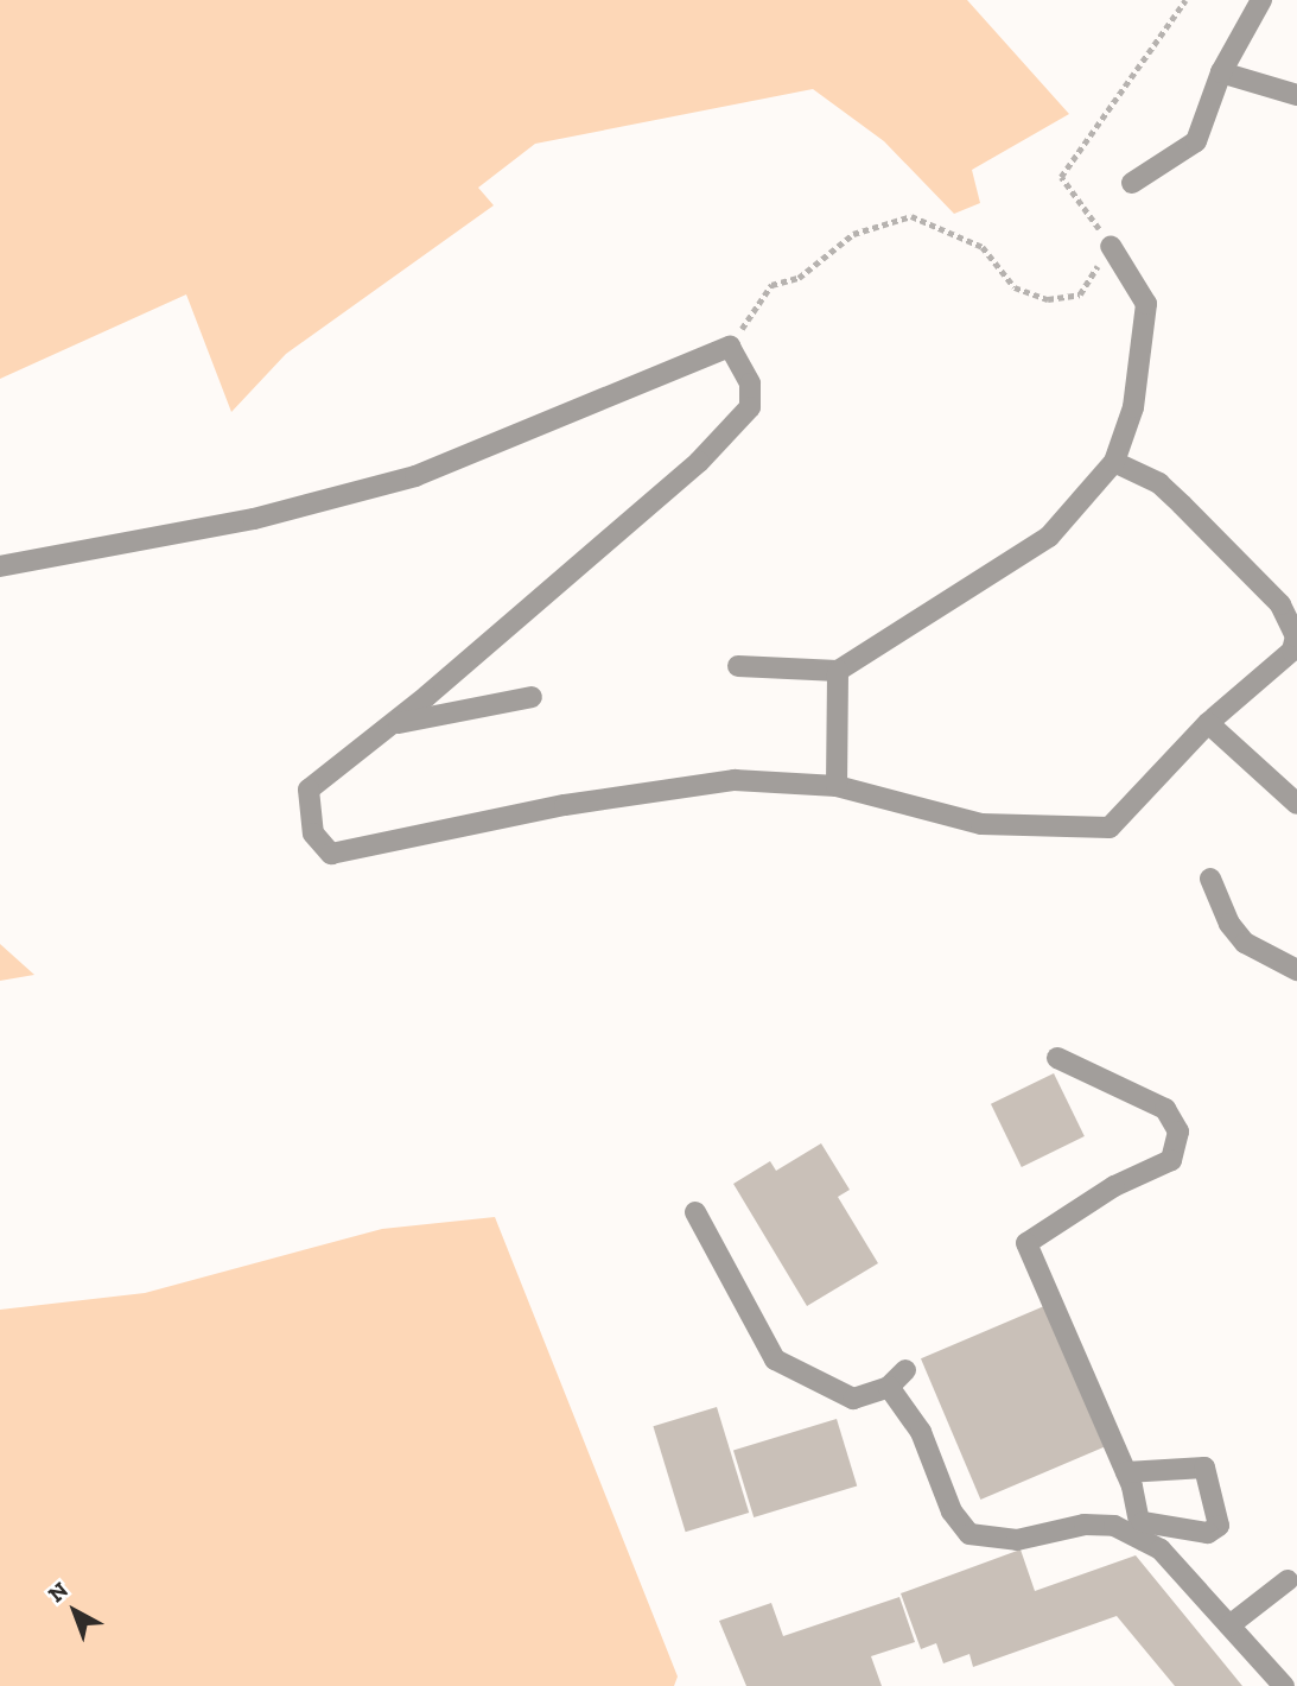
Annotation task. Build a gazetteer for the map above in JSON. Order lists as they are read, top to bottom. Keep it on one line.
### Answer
{"north":"top left"}
